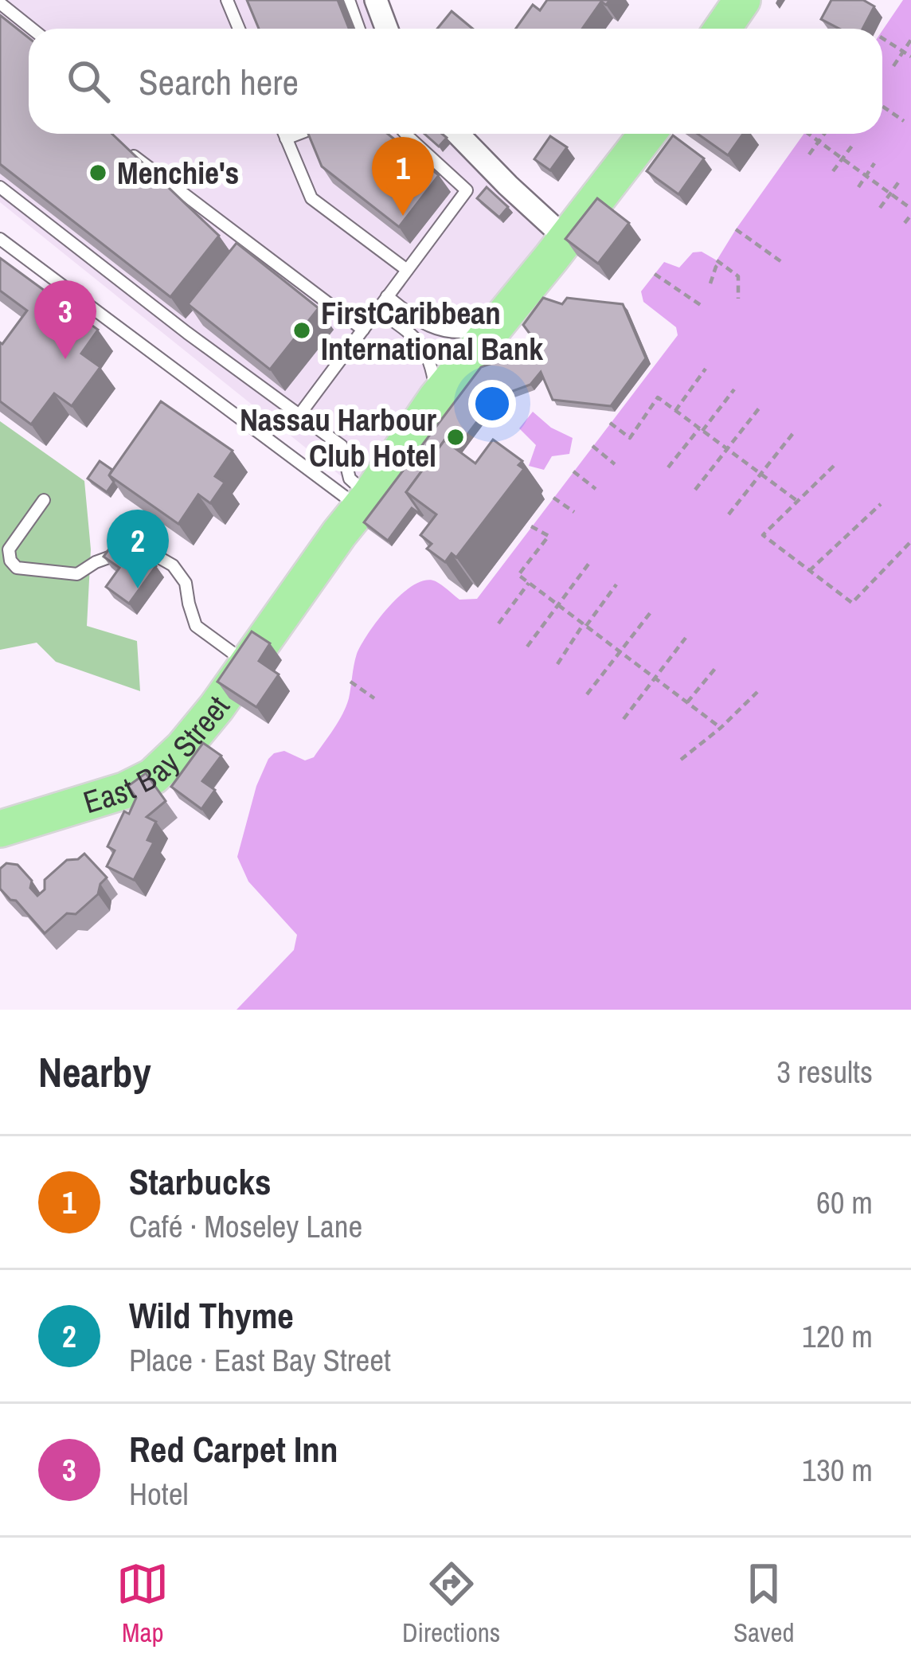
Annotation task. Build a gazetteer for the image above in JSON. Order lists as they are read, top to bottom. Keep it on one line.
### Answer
{"streets":{"highway":["East Bay Street"]},"places":["Menchie's","FirstCaribbean International Bank","Nassau Harbour Club Hotel"],"page":{"search":"Search here","pins":["1","3","2"],"heading":["Nearby","3 results"],"list":[{"mark":"1","name":"Starbucks","note":"Café · Moseley Lane","value":"60 m"},{"mark":"2","name":"Wild Thyme","note":"Place · East Bay Street","value":"120 m"},{"mark":"3","name":"Red Carpet Inn","note":"Hotel","value":"130 m"}],"nav":["Map","Directions","Saved"]}}
